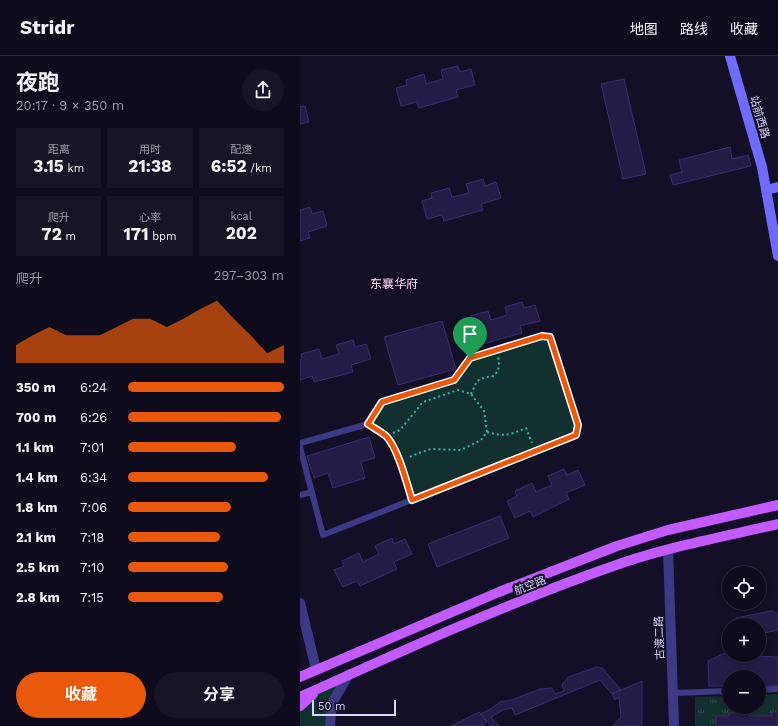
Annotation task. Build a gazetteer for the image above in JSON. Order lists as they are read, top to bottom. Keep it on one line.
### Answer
{"streets":{"main road":["航空路"],"street":["站前西路","古渡二路"]},"crossings":[["航空路","古渡二路"]],"districts":["东襄华府"],"scale_bar":"50 m","page":{"header":"Stridr","nav":["地图","路线","收藏"],"heading":["夜跑","20:17 · 9 × 350 m"],"stats":[["距离","3.15 km"],["用时","21:38"],["配速","6:52 /km"],["爬升","72 m"],["心率","171 bpm"],["kcal","202"]],"chart":["爬升","297–303 m"],"list":[{"name":"350 m","note":"6:24"},{"name":"700 m","note":"6:26"},{"name":"1.1 km","note":"7:01"},{"name":"1.4 km","note":"6:34"},{"name":"1.8 km","note":"7:06"},{"name":"2.1 km","note":"7:18"},{"name":"2.5 km","note":"7:10"},{"name":"2.8 km","note":"7:15"}],"map_buttons":["+","−"],"buttons":["收藏","分享"],"scale":"50 m"}}
